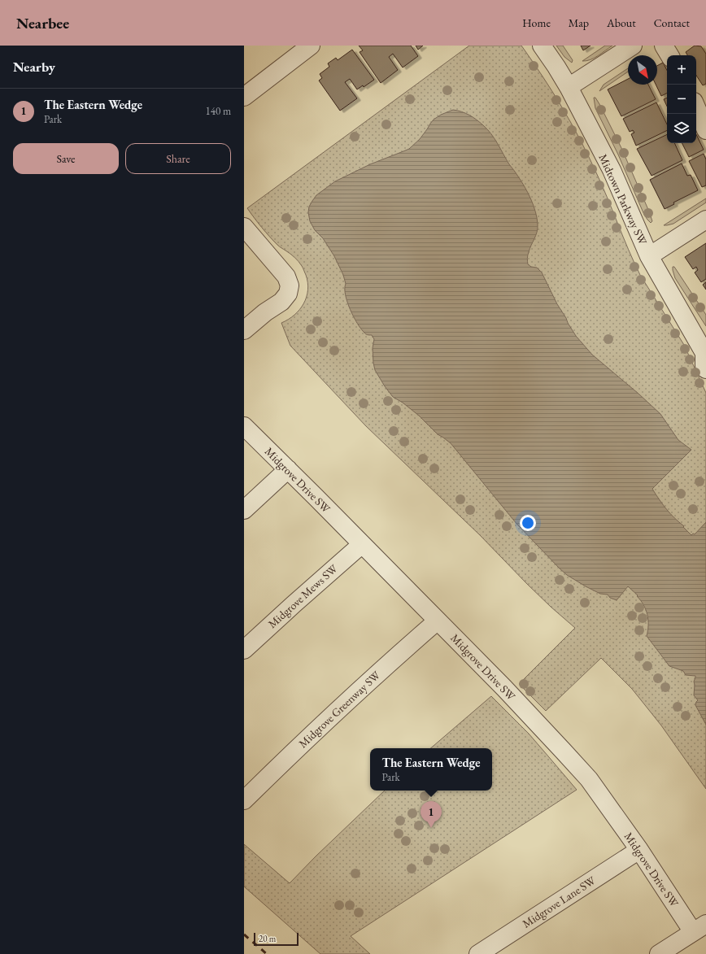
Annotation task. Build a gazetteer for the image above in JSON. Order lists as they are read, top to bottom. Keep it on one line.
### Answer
{"streets":{"street":["Midtown Parkway SW","Midgrove Drive SW","Midgrove Mews SW","Midgrove Greenway SW","Midgrove Lane SW"]},"crossings":[["Midgrove Drive SW","Midgrove Mews SW"],["Midgrove Drive SW","Midgrove Greenway SW"],["Midgrove Drive SW","Midgrove Lane SW"]],"scale_bar":"20 m","north":"bottom right","page":{"header":"Nearbee","nav":["Home","Map","About","Contact"],"heading":"Nearby","map_buttons":["+","−"],"list":[{"mark":"1","name":"The Eastern Wedge","note":"Park","value":"140 m"}],"buttons":["Save","Share"],"popup":["The Eastern Wedge","Park"],"pins":"1","scale":"20 m"}}
